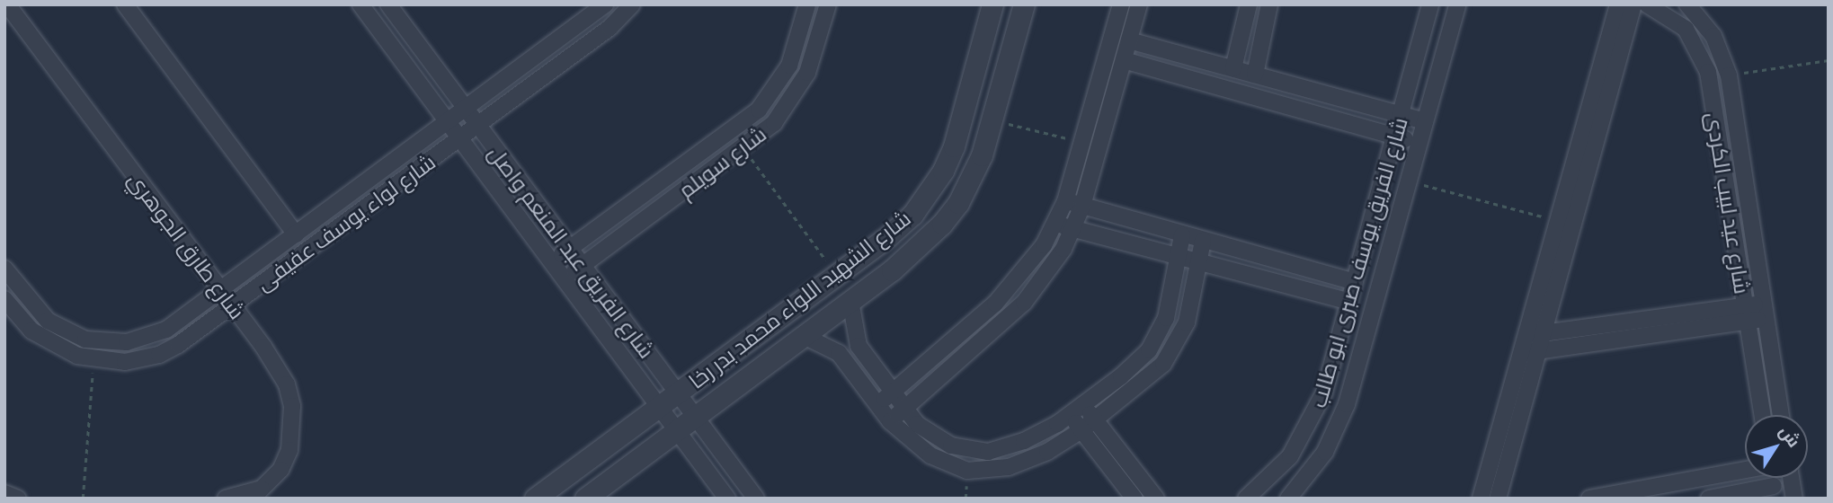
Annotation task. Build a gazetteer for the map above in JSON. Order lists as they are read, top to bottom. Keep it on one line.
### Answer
{"streets":{"street":["شارع سويلم","شارع عيد لبيب الكردى","شارع لواء يوسف عفيفى","شارع طارق الجوهري","شارع الفريق عبد المنعم واصل","شارع الفريق يوسف صبرى ابو طالب","شارع الشهيد اللواء محمد بدر رخا"]},"crossings":[["شارع سويلم","شارع الفريق عبد المنعم واصل"],["شارع لواء يوسف عفيفى","شارع طارق الجوهري"],["شارع لواء يوسف عفيفى","شارع الفريق عبد المنعم واصل"],["شارع الفريق عبد المنعم واصل","شارع الشهيد اللواء محمد بدر رخا"]],"north":"top right"}
